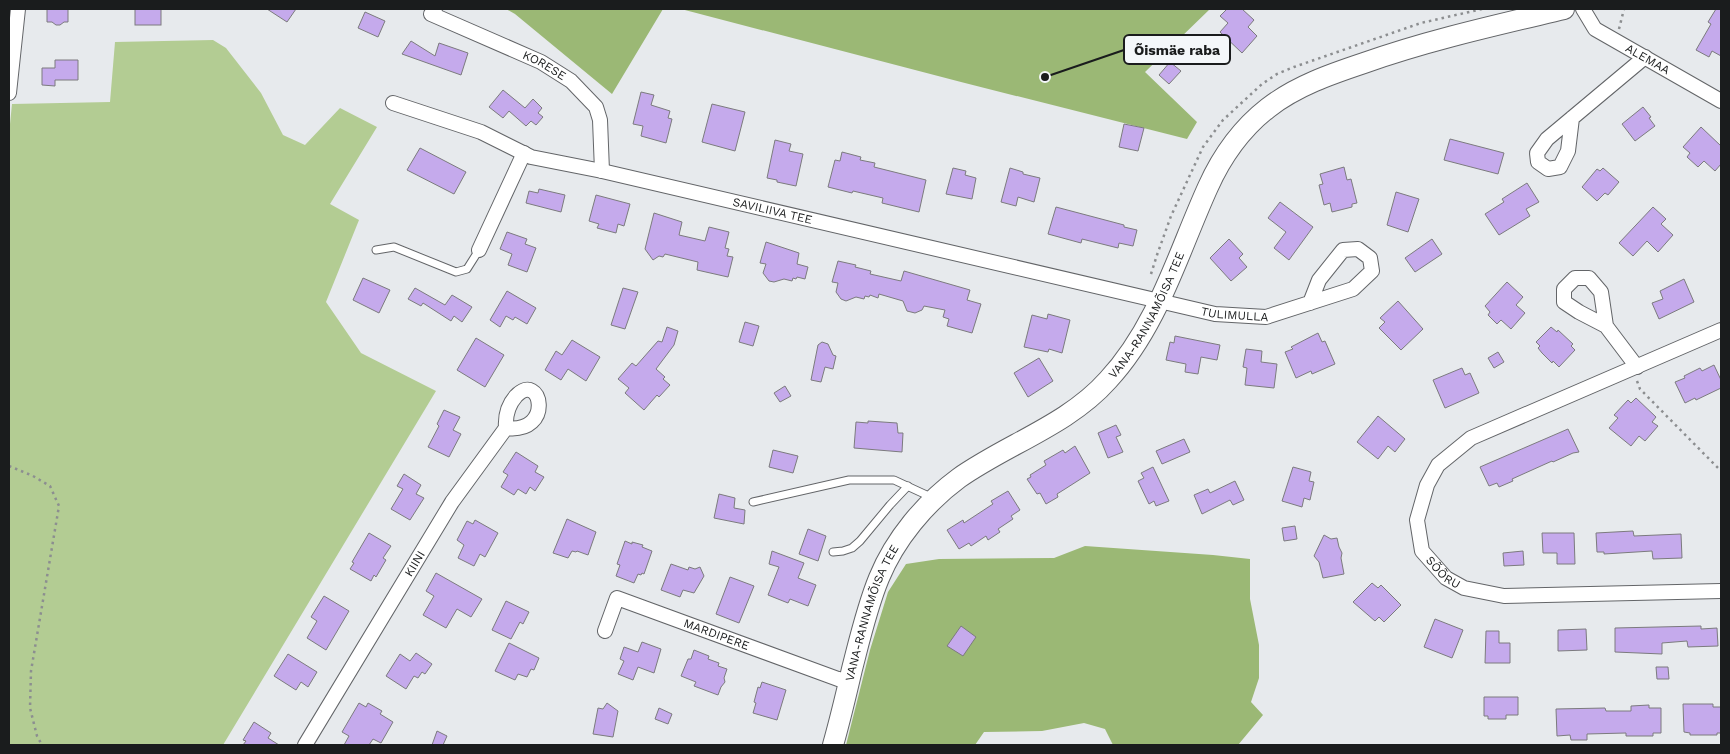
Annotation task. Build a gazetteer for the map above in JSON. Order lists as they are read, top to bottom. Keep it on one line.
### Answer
{"streets":{"street":["ALEMAA","KORESE","SAVILIIVA TEE","TULIMULLA","VANA-RANNAMÕISA TEE","KIINI","SÕÕRU","MARDIPERE"]},"crossings":[["KORESE","SAVILIIVA TEE"],["SAVILIIVA TEE","TULIMULLA"],["SAVILIIVA TEE","VANA-RANNAMÕISA TEE"],["TULIMULLA","VANA-RANNAMÕISA TEE"],["VANA-RANNAMÕISA TEE","MARDIPERE"]],"places":["Õismäe raba"]}
